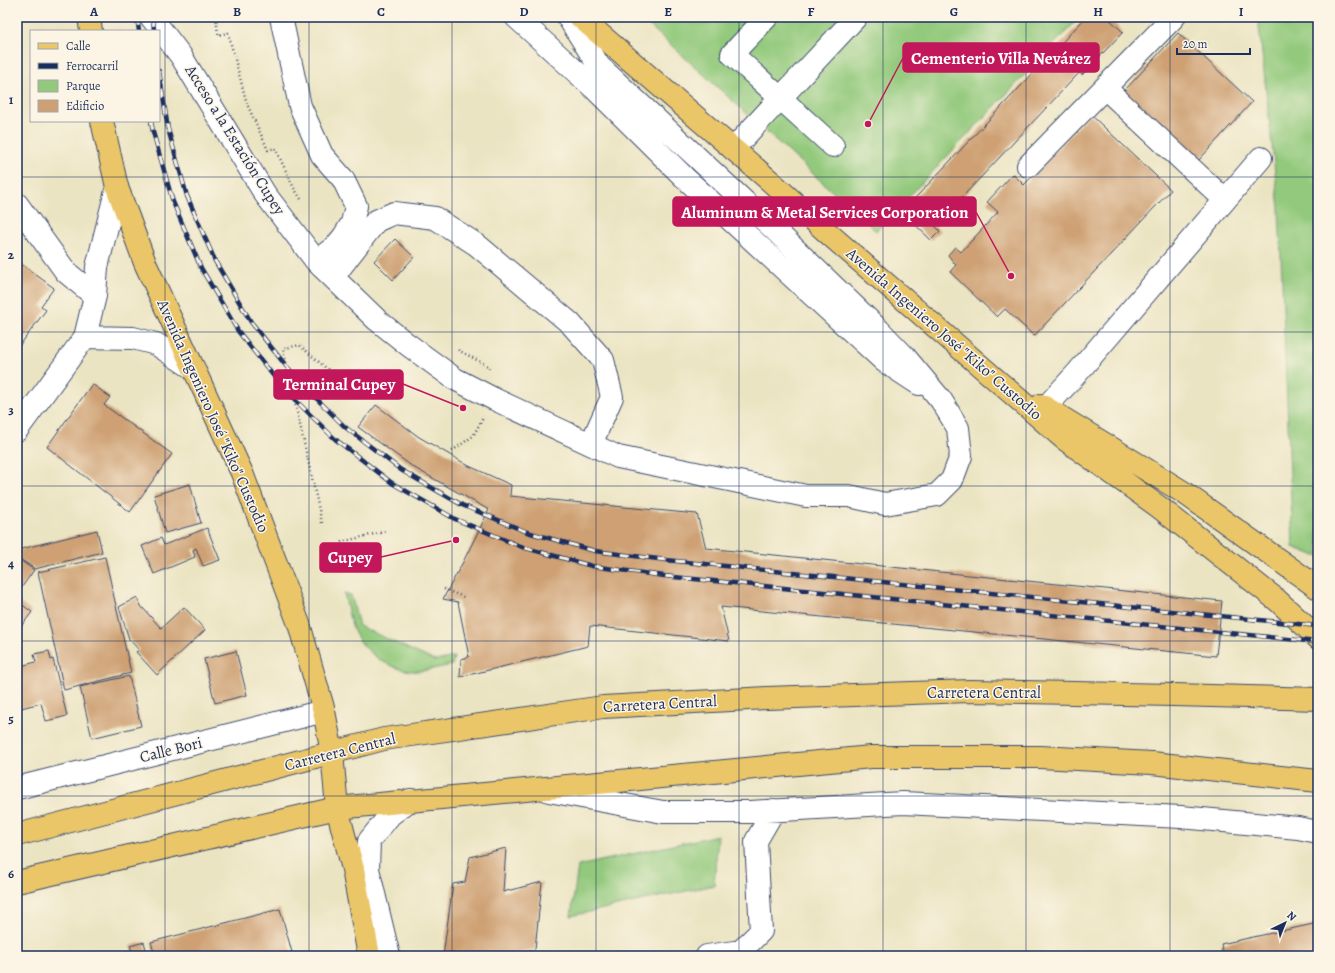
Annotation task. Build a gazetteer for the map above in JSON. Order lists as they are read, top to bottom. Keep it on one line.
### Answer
{"streets":{"main road":["Avenida Ingeniero José \"Kiko\" Custodio","Carretera Central"],"street":["Acceso a la Estación Cupey","Calle Bori"]},"crossings":[["Avenida Ingeniero José \"Kiko\" Custodio","Carretera Central"],["Avenida Ingeniero José \"Kiko\" Custodio","Calle Bori"]],"places":["Cementerio Villa Nevárez","Aluminum & Metal Services Corporation","Terminal Cupey","Cupey"],"legend":["Calle","Ferrocarril","Parque","Edificio"],"scale_bar":"20 m","north":"top right","grid":{"columns":["A","B","C","D","E","F","G","H","I"],"rows":["1","2","3","4","5","6"]}}
